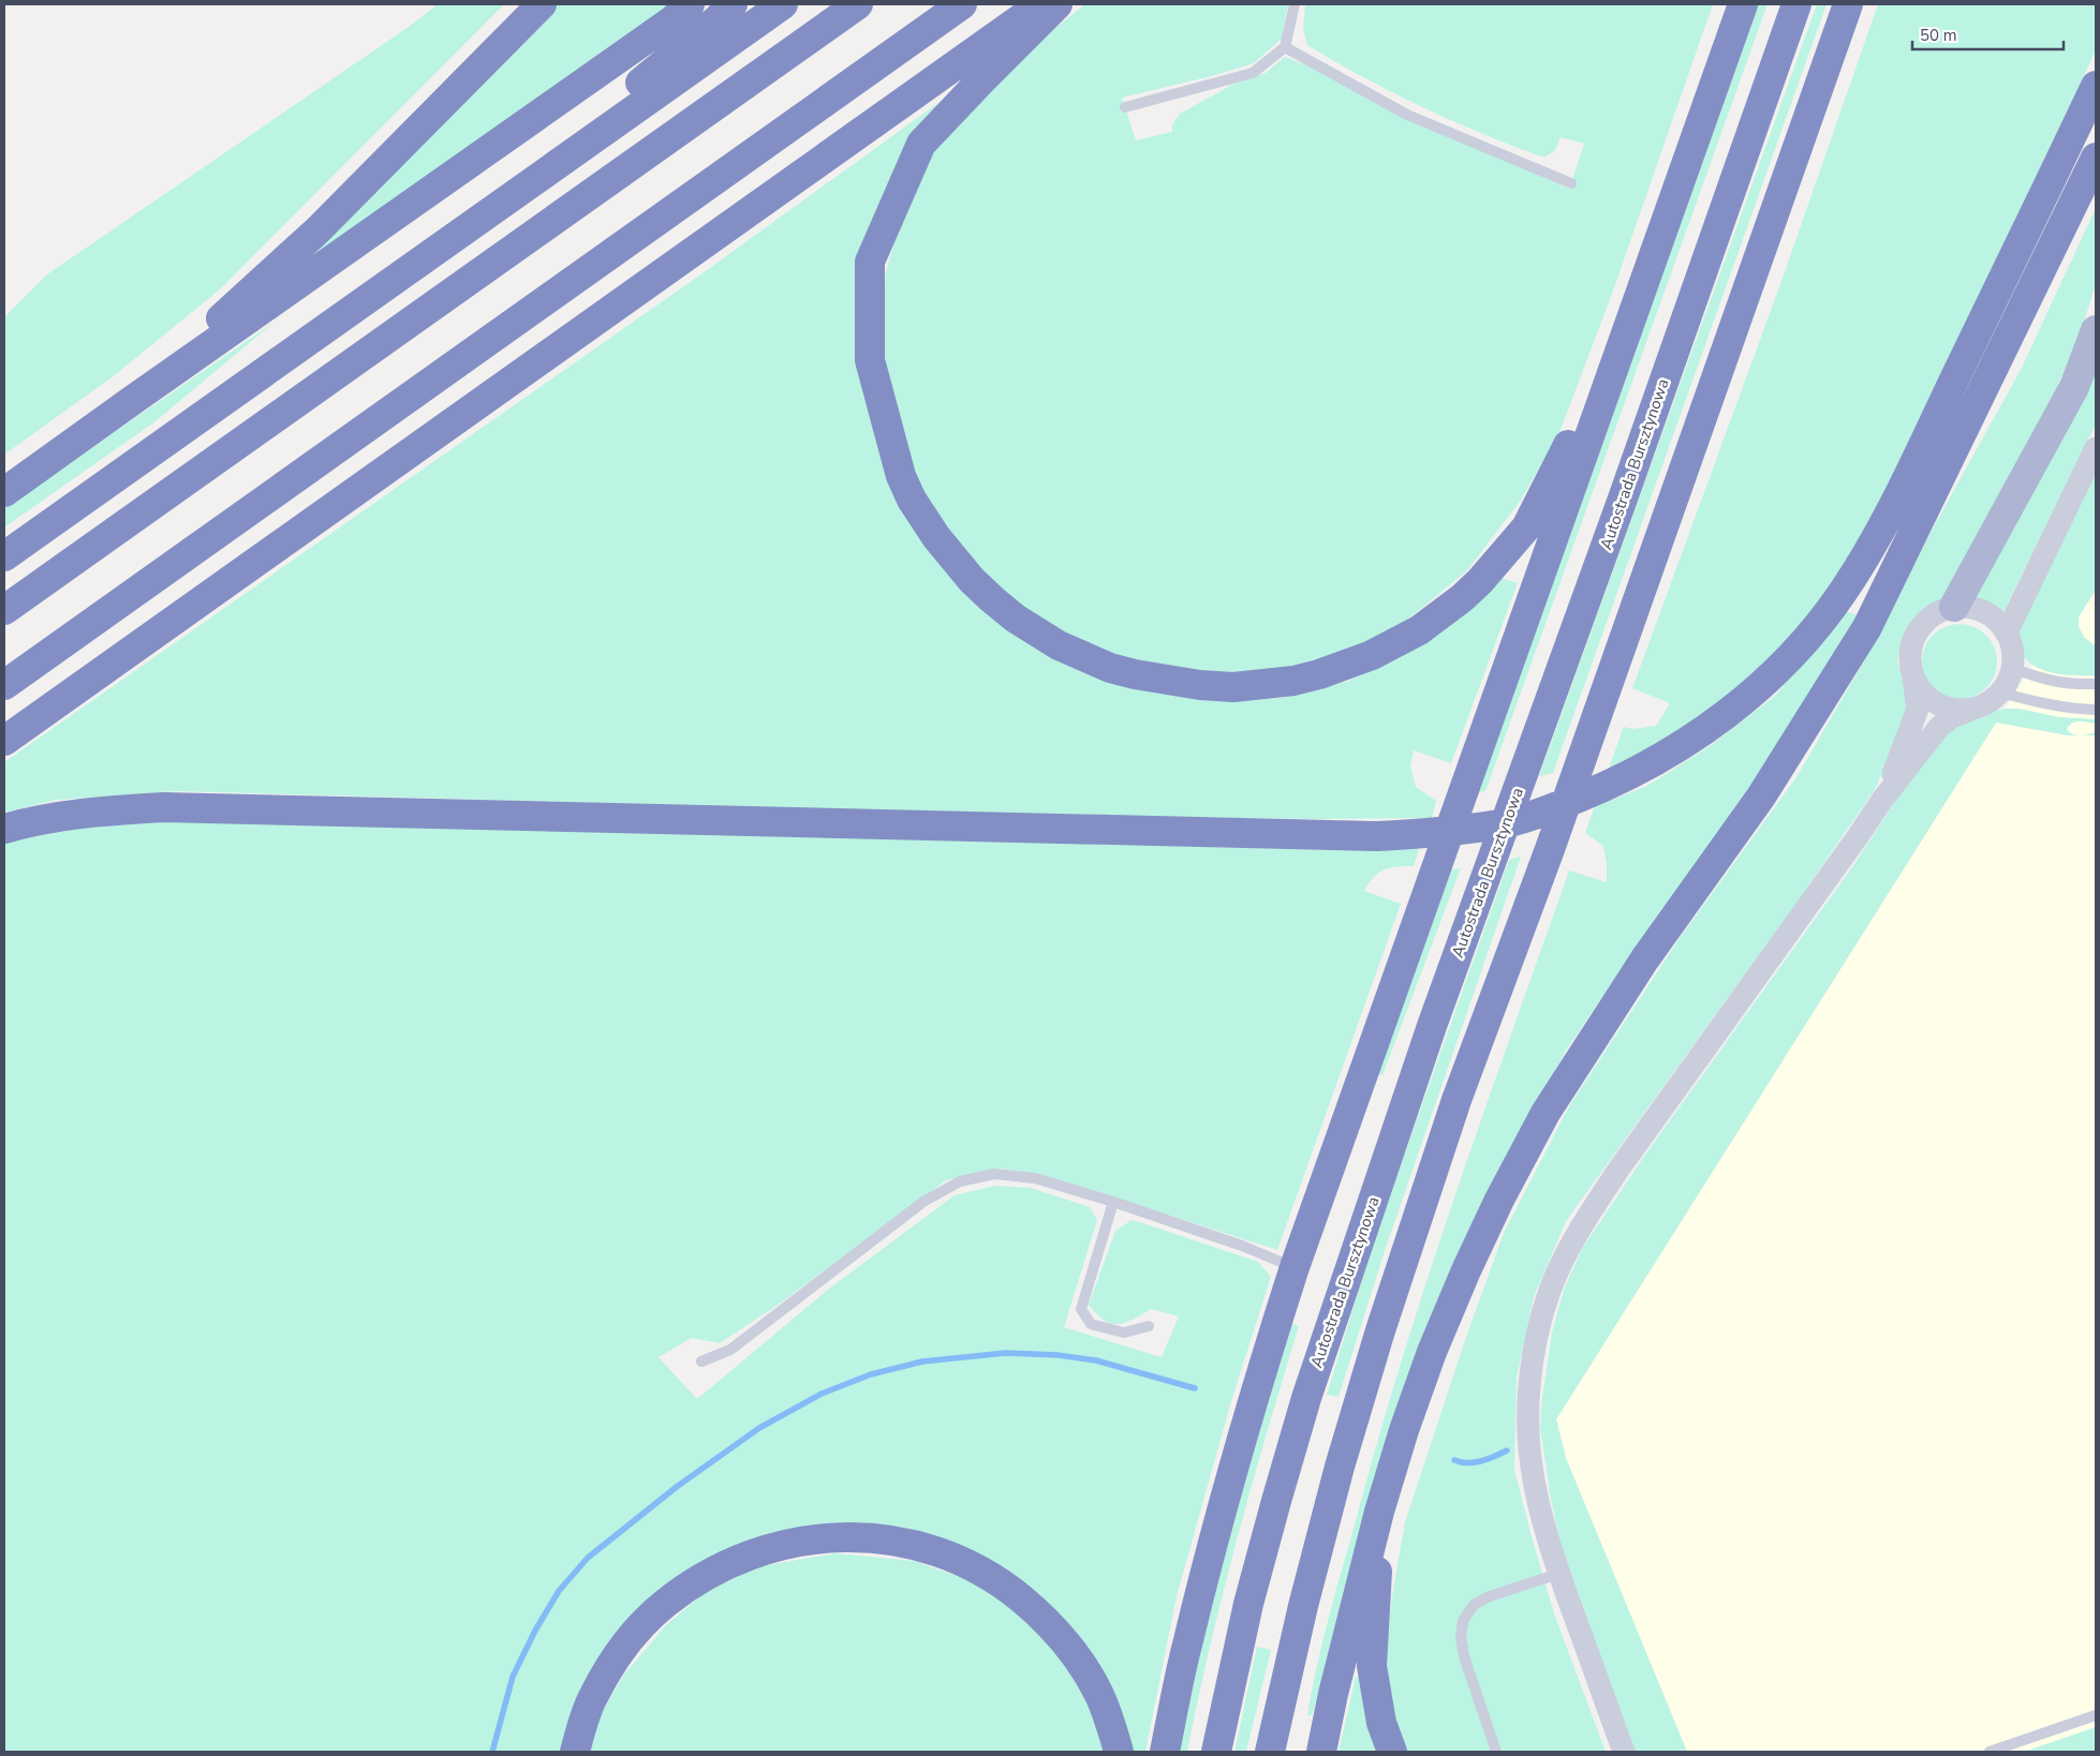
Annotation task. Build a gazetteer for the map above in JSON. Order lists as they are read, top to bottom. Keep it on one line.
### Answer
{"streets":{"highway":["Autostrada Bursztynowa"]},"scale_bar":"50 m"}
